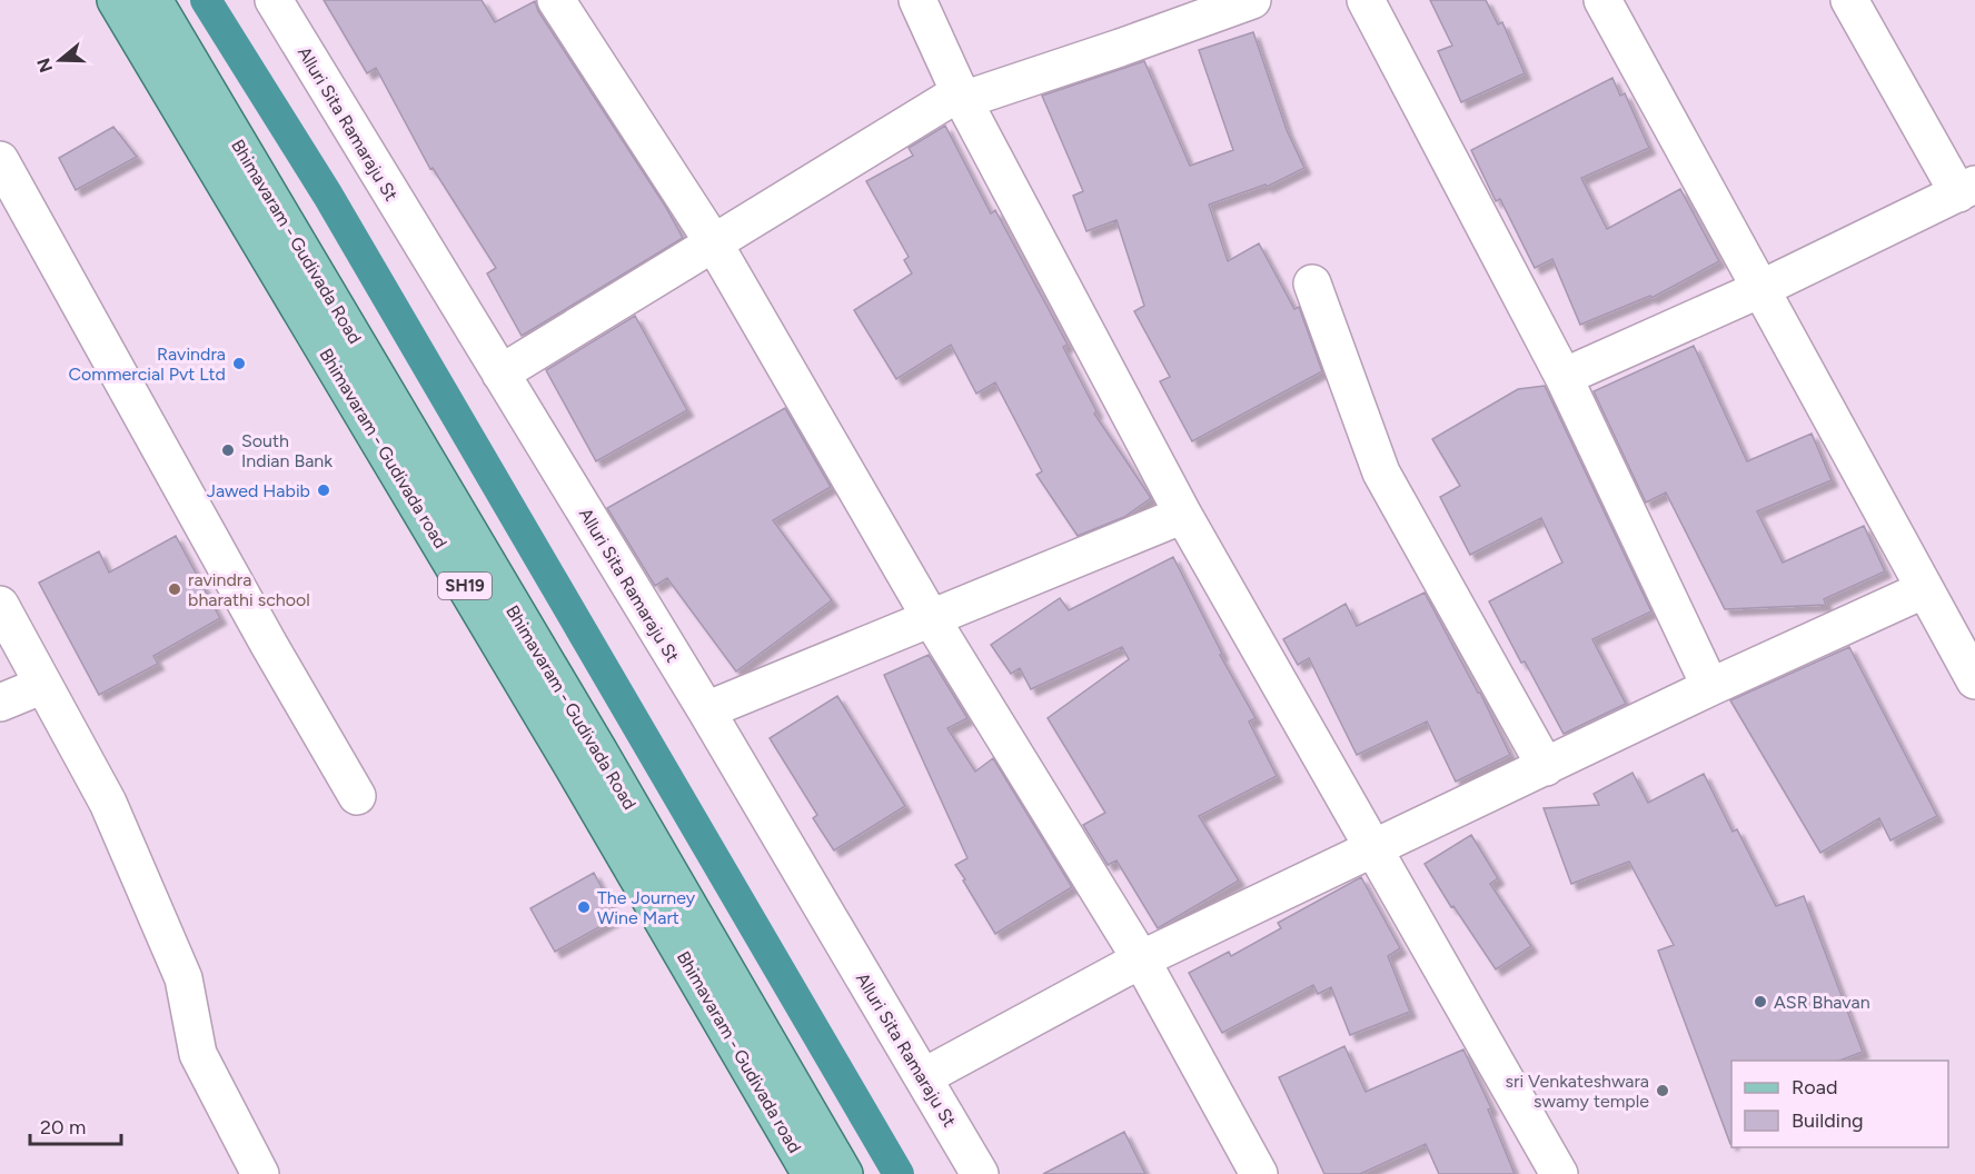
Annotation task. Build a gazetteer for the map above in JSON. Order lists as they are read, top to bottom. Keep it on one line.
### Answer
{"streets":{"main road":["Bhimavaram - Gudivada Road","Bhimavaram - Gudivada road","SH19"],"street":["Alluri Sita Ramaraju St"]},"crossings":[["Bhimavaram - Gudivada Road","Bhimavaram - Gudivada road"]],"places":["Ravindra Commercial Pvt Ltd","South Indian Bank","Jawed Habib","ravindra bharathi school","The Journey Wine Mart","ASR Bhavan","sri Venkateshwara swamy temple"],"legend":["Road","Building"],"scale_bar":"20 m","north":"left"}
